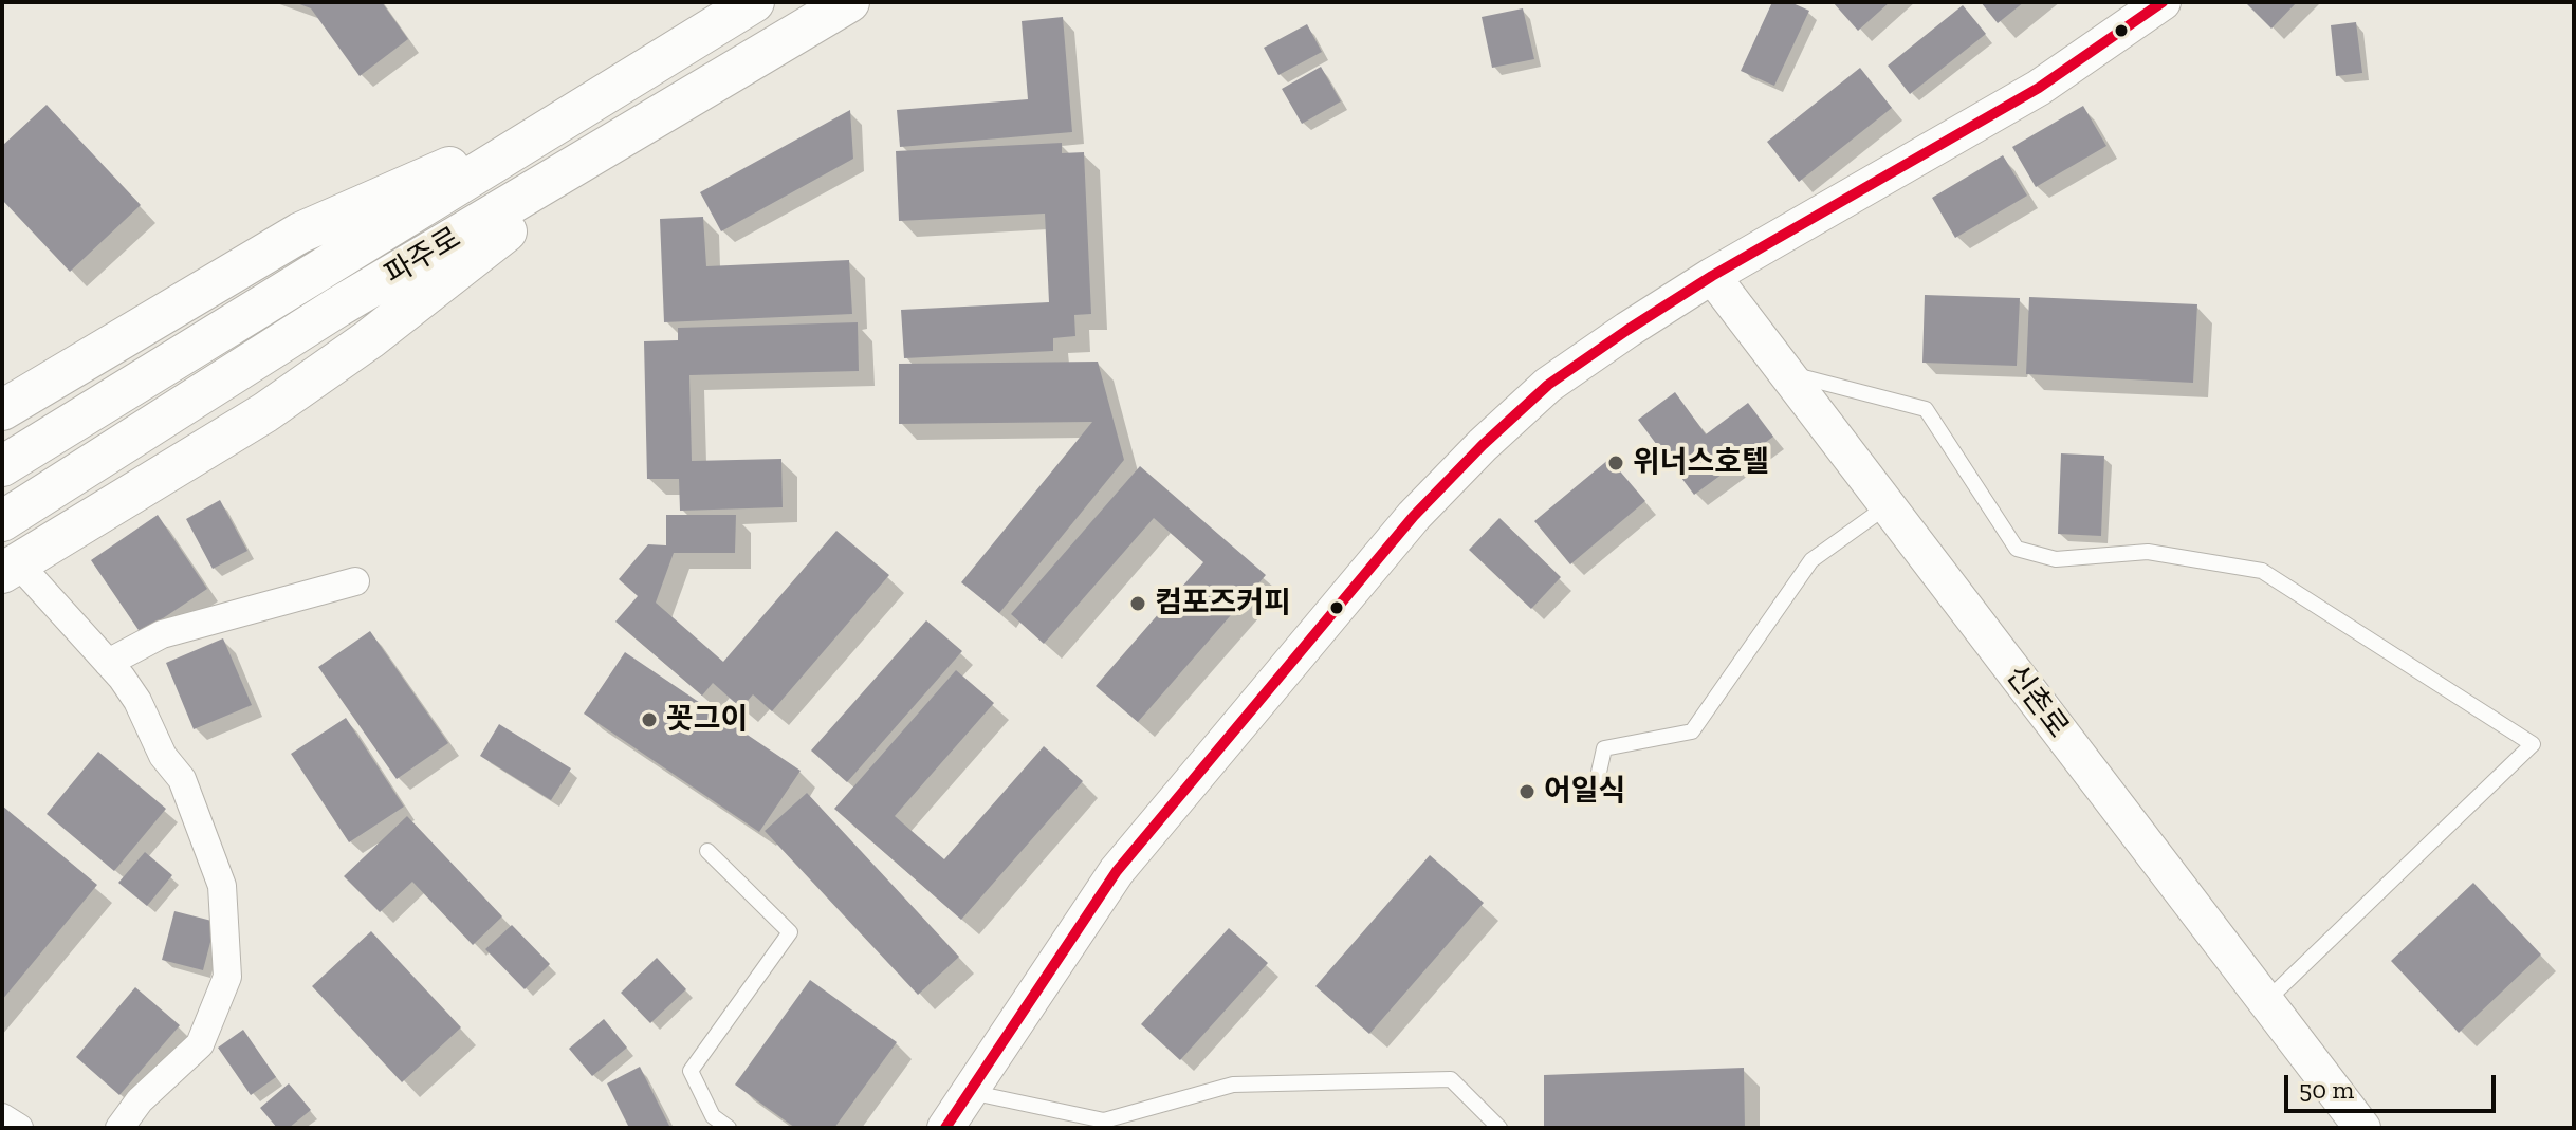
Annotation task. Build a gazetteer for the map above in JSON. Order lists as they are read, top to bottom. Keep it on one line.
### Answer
{"streets":{"main road":["파주로"],"street":["신촌로"]},"places":["위너스호텔","컴포즈커피","꼿그이","어일식"],"scale_bar":"50 m"}
